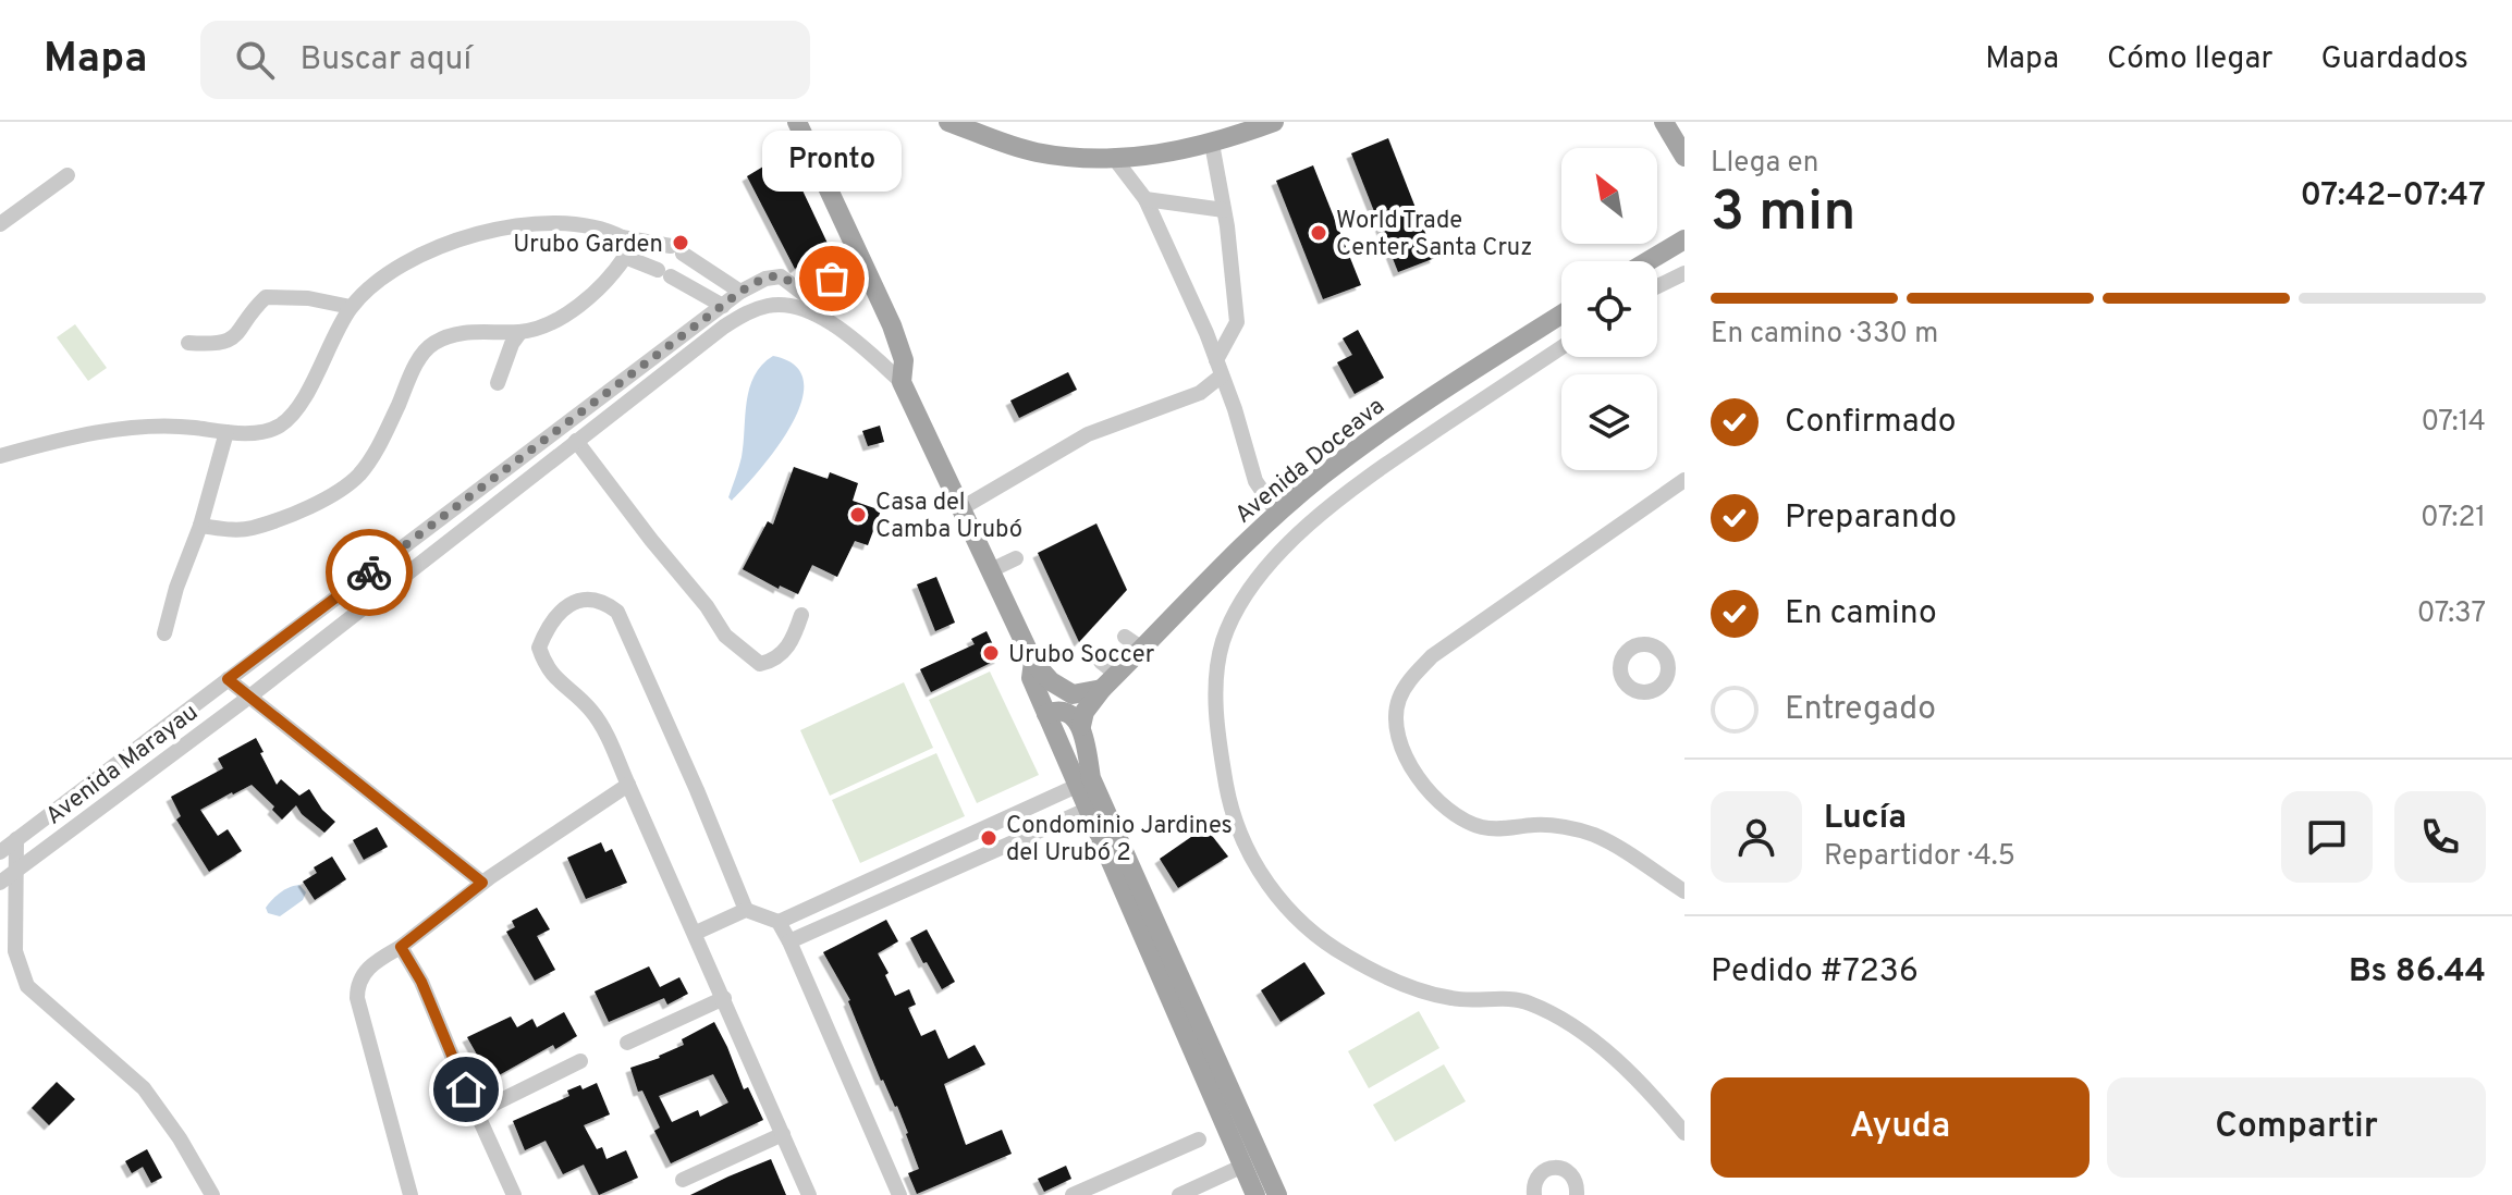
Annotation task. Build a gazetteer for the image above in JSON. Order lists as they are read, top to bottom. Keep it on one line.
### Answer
{"streets":{"main road":["Avenida Doceava"],"street":["Avenida Marayau"]},"places":["World Trade Center Santa Cruz","Urubo Garden","Pronto","Casa del Camba Urubó","Urubo Soccer","Condominio Jardines del Urubó 2"],"north":"top left","page":{"header":"Mapa","search":"Buscar aquí","nav":["Mapa","Cómo llegar","Guardados"],"heading":["3 min","Llega en","07:42–07:47"],"panel":["Lucía","Repartidor · 4.5","Pedido #7236","Bs 86.44"],"bubble":"Pronto","bar":"En camino · 330 m","list":[["Confirmado","07:14"],["Preparando","07:21"],["En camino","07:37"],"Entregado"],"buttons":["Ayuda","Compartir"]}}
